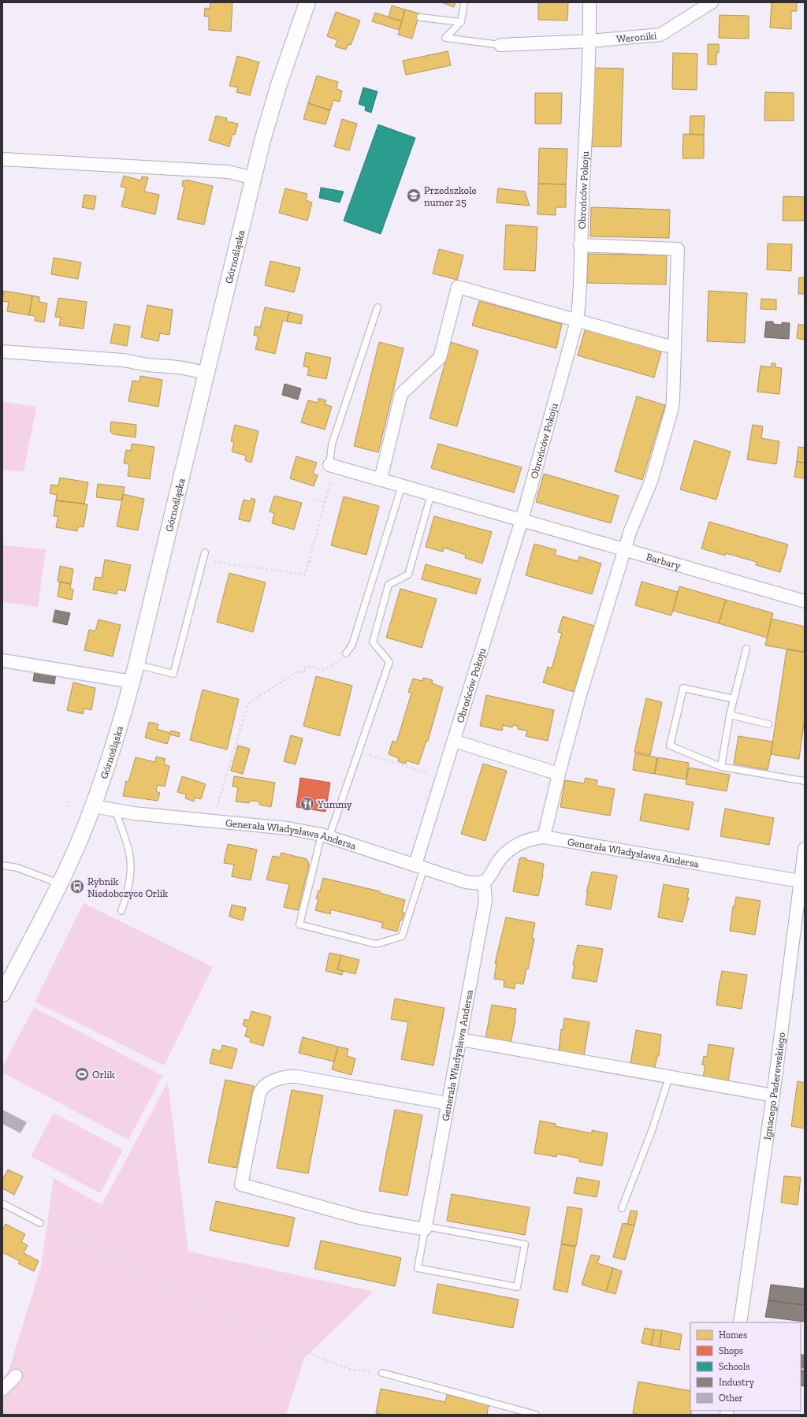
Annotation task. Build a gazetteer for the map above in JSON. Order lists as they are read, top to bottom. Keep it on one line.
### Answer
{"streets":{"street":["Weroniki","Obrońców Pokoju","Górnośląska","Barbary","Generała Władysława Andersa","Ignacego Paderewskiego"]},"crossings":[["Weroniki","Obrońców Pokoju"],["Obrońców Pokoju","Barbary"],["Obrońców Pokoju","Generała Władysława Andersa"],["Górnośląska","Generała Władysława Andersa"],["Generała Władysława Andersa","Ignacego Paderewskiego"]],"places":{"school or university":["Przedszkole numer 25"],"restaurant":["Yummy"],"bus stop":["Rybnik Niedobczyce Orlik"],"sports":["Orlik"]},"legend":["Homes","Shops","Schools","Industry","Other"]}
